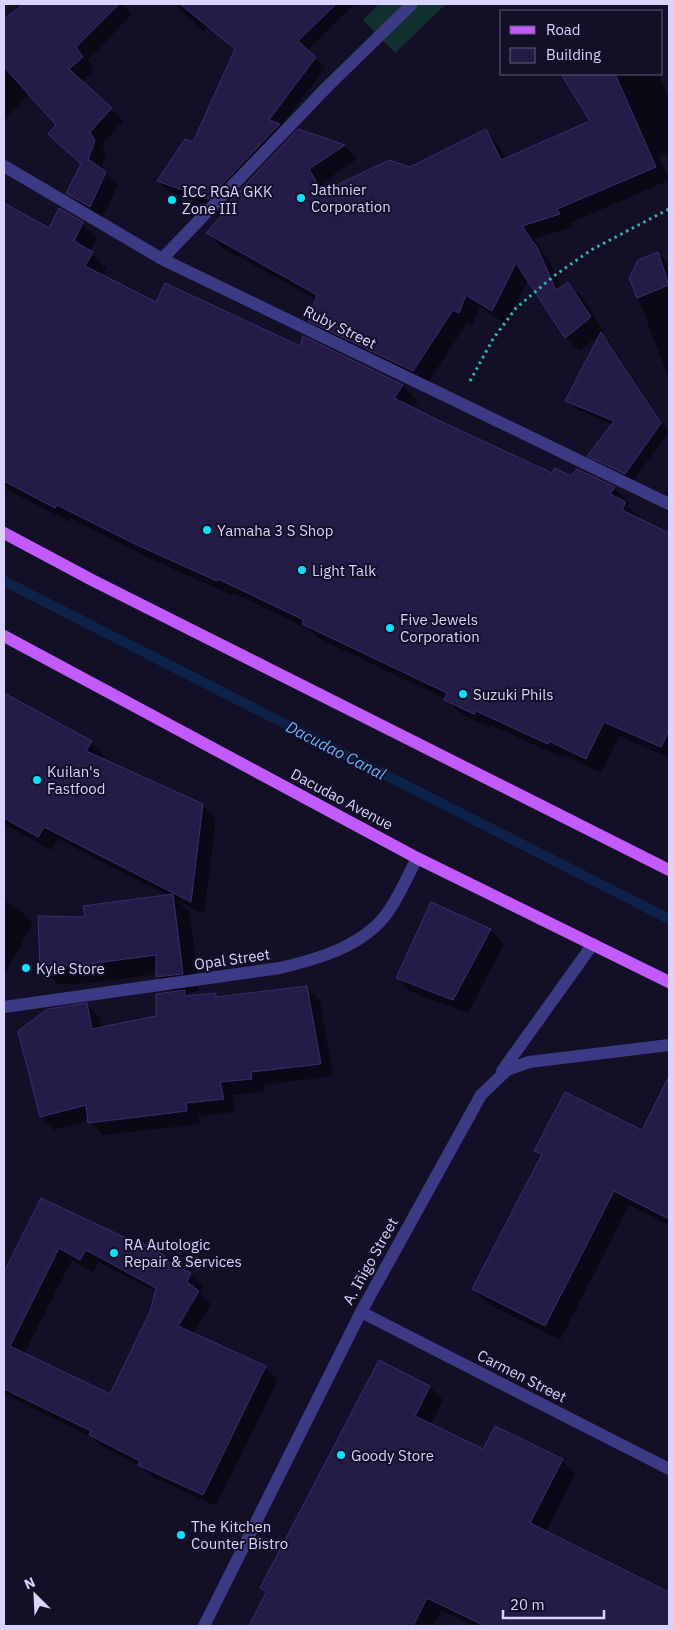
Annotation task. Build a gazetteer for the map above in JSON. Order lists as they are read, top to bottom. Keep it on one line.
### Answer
{"streets":{"main road":["Dacudao Avenue"],"street":["Ruby Street","Opal Street","A. Iñigo Street","Carmen Street"]},"crossings":[["Dacudao Avenue","Opal Street"],["A. Iñigo Street","Carmen Street"]],"water":["Dacudao Canal"],"places":["Jathnier Corporation","ICC RGA GKK Zone III","Yamaha 3 S Shop","Light Talk","Five Jewels Corporation","Suzuki Phils","Kuilan's Fastfood","Kyle Store","RA Autologic Repair & Services","Goody Store","The Kitchen Counter Bistro"],"legend":["Road","Building"],"scale_bar":"20 m","north":"top left"}
